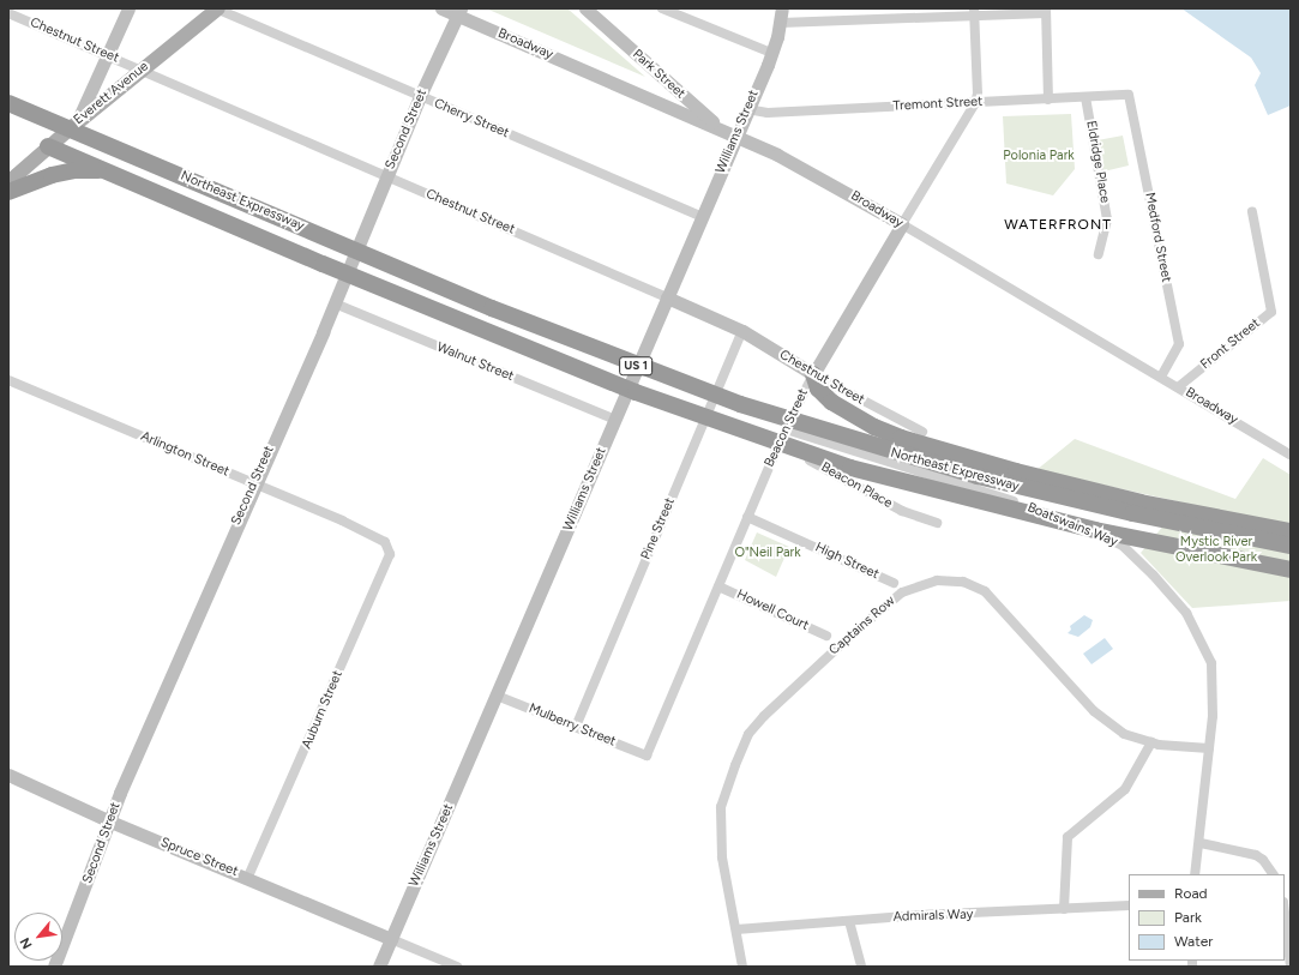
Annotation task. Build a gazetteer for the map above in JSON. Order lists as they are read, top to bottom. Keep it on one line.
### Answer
{"streets":{"highway":["Northeast Expressway","US 1"],"main road":["Chestnut Street","Broadway","Park Street","Everett Avenue","Second Street","Williams Street","Beacon Street","Spruce Street"],"street":["Tremont Street","Cherry Street","Eldridge Place","Medford Street","Front Street","Walnut Street","Arlington Street","Beacon Place","Boatswains Way","Pine Street","High Street","Howell Court","Captains Row","Auburn Street","Mulberry Street","Admirals Way"]},"crossings":[["Chestnut Street","Everett Avenue"],["Chestnut Street","Second Street"],["Chestnut Street","Williams Street"],["Chestnut Street","Beacon Street"],["Chestnut Street","Pine Street"],["Broadway","Park Street"],["Broadway","Second Street"],["Broadway","Williams Street"],["Broadway","Medford Street"],["Broadway","Front Street"],["Broadway","Beacon Street"],["Park Street","Williams Street"],["Everett Avenue","Cherry Street"],["Tremont Street","Williams Street"],["Tremont Street","Eldridge Place"],["Tremont Street","Medford Street"],["Tremont Street","Beacon Street"],["Cherry Street","Second Street"],["Cherry Street","Williams Street"],["Second Street","Walnut Street"],["Second Street","Arlington Street"],["Second Street","Spruce Street"],["Williams Street","Walnut Street"],["Williams Street","Mulberry Street"],["Williams Street","Spruce Street"],["Beacon Street","Beacon Place"],["Beacon Street","Boatswains Way"],["Beacon Street","High Street"],["Beacon Street","Howell Court"],["Beacon Street","Mulberry Street"],["Arlington Street","Auburn Street"],["Boatswains Way","Captains Row"],["Pine Street","Mulberry Street"],["Captains Row","Admirals Way"],["Auburn Street","Spruce Street"]],"districts":["WATERFRONT"],"parks":["Polonia Park","Mystic River Overlook Park","O\"Neil Park"],"legend":["Road","Park","Water"],"north":"bottom left"}
